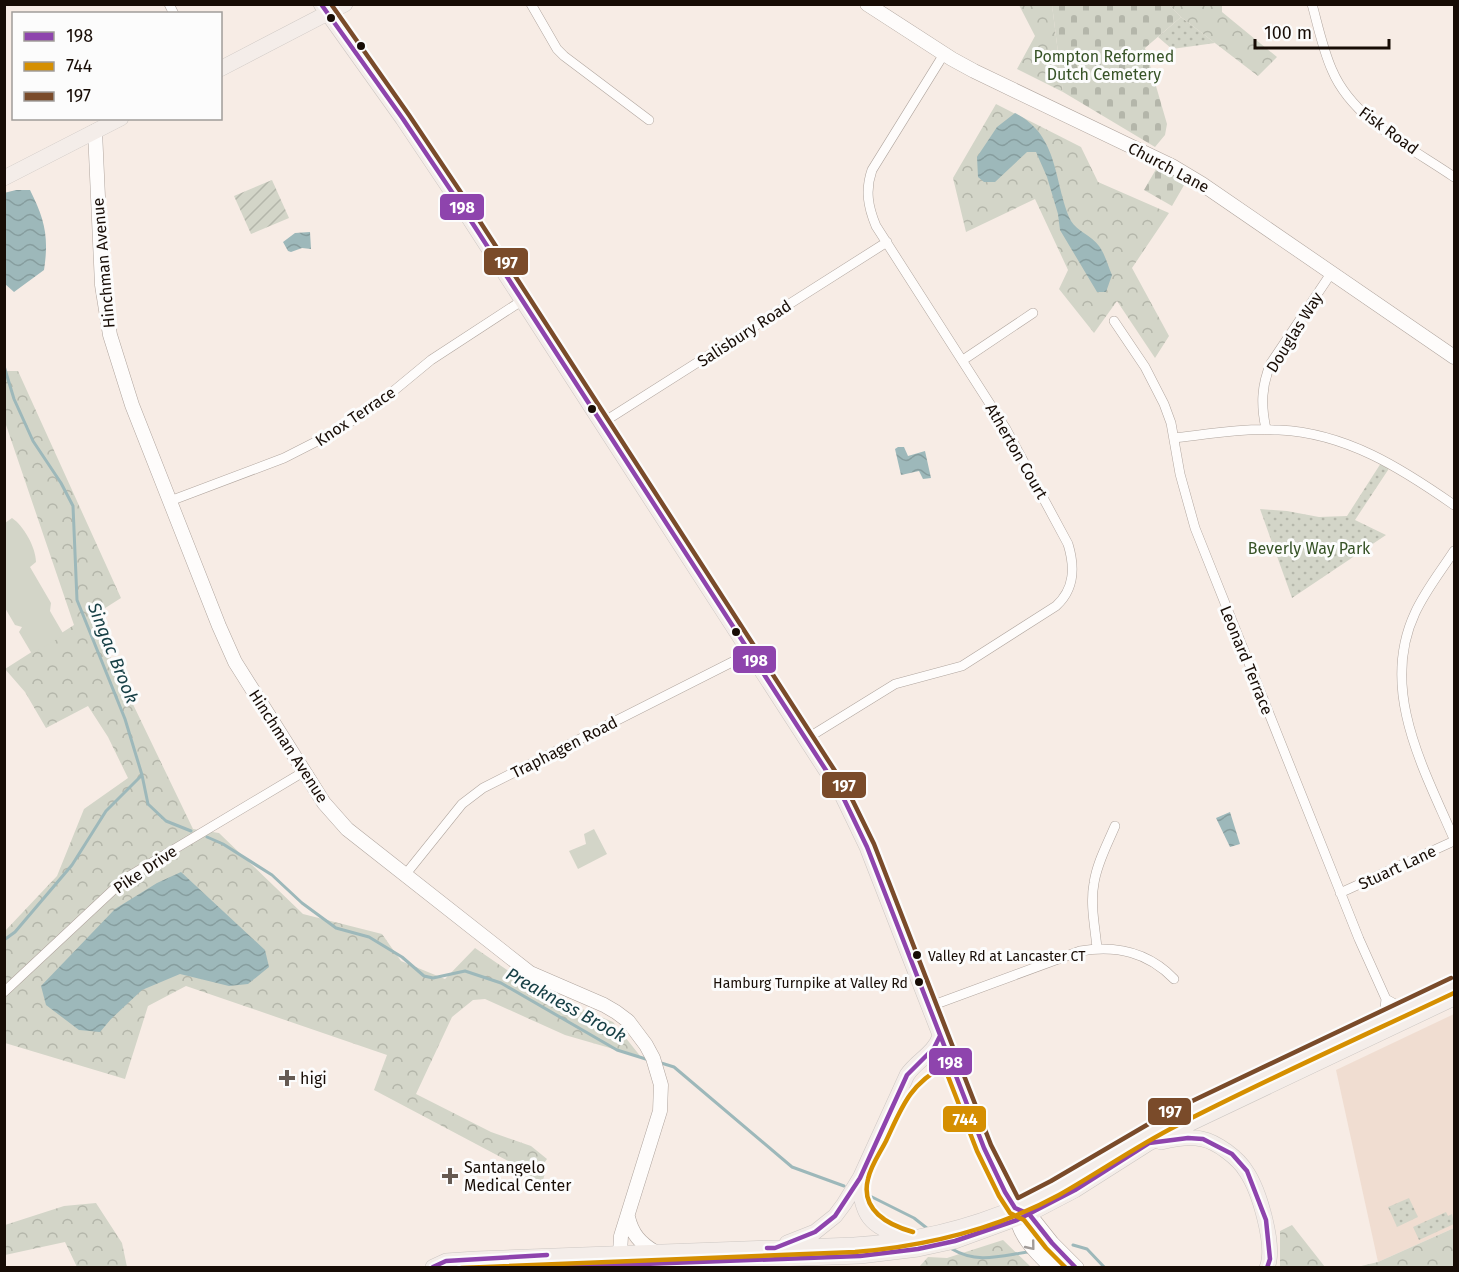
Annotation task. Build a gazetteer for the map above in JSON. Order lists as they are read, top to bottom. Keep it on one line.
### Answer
{"streets":{"street":["Fisk Road","Church Lane","Hinchman Avenue","Douglas Way","Salisbury Road","Knox Terrace","Atherton Court","Leonard Terrace","Traphagen Road","Stuart Lane","Pike Drive"]},"crossings":[["Church Lane","Douglas Way"],["Church Lane","Atherton Court"],["Hinchman Avenue","Knox Terrace"],["Hinchman Avenue","Traphagen Road"],["Hinchman Avenue","Pike Drive"],["Salisbury Road","Atherton Court"],["Leonard Terrace","Stuart Lane"]],"water":["Singac Brook","Preakness Brook"],"parks":["Pompton Reformed Dutch Cemetery","Beverly Way Park"],"places":{"other":["Valley Rd at Lancaster CT","Hamburg Turnpike at Valley Rd"],"health":["higi","Santangelo Medical Center"]},"lines":["transit line 198","transit line 197","transit line 744"],"legend":["198","744","197"],"scale_bar":"100 m"}
